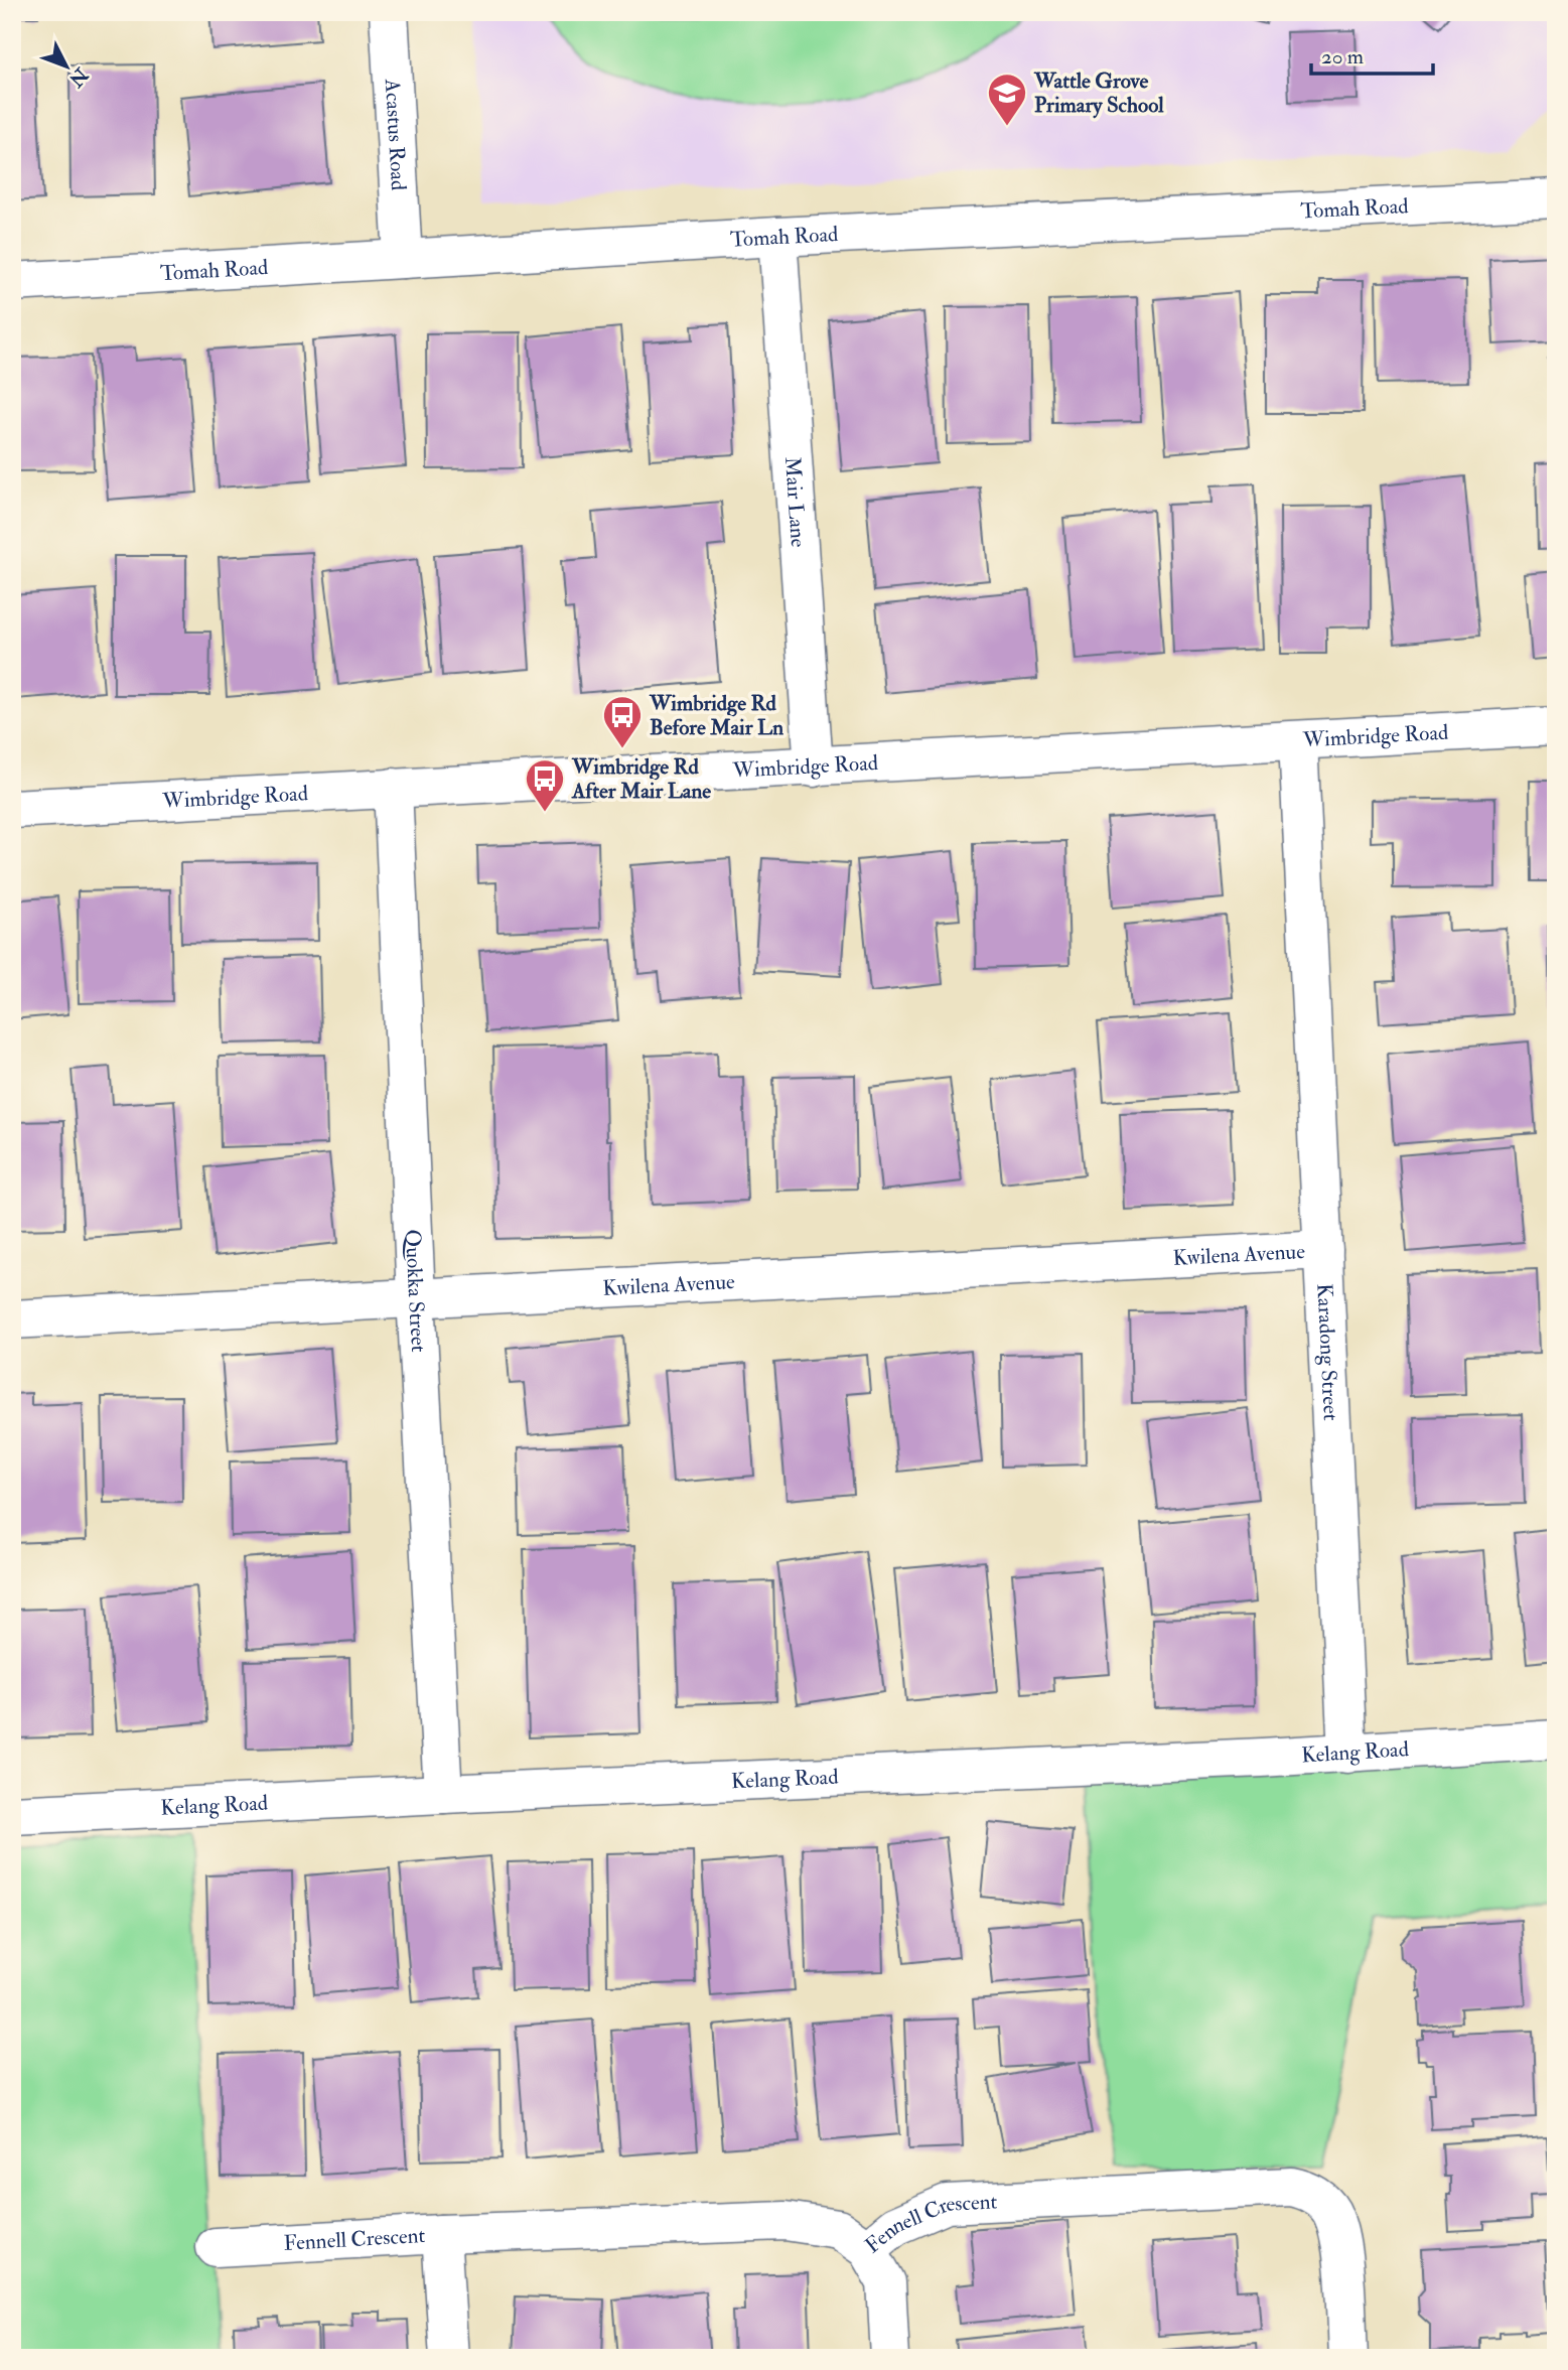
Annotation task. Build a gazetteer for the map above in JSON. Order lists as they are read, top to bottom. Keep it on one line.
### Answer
{"streets":{"street":["Acastus Road","Tomah Road","Mair Lane","Wimbridge Road","Kwilena Avenue","Quokka Street","Karadong Street","Kelang Road","Fennell Crescent"]},"crossings":[["Acastus Road","Tomah Road"],["Tomah Road","Mair Lane"],["Mair Lane","Wimbridge Road"],["Wimbridge Road","Quokka Street"],["Wimbridge Road","Karadong Street"],["Kwilena Avenue","Quokka Street"],["Kwilena Avenue","Karadong Street"],["Quokka Street","Kelang Road"],["Karadong Street","Kelang Road"]],"places":{"school or university":["Wattle Grove Primary School"],"bus stop":["Wimbridge Rd Before Mair Ln","Wimbridge Rd After Mair Lane"]},"scale_bar":"20 m","north":"bottom right"}
